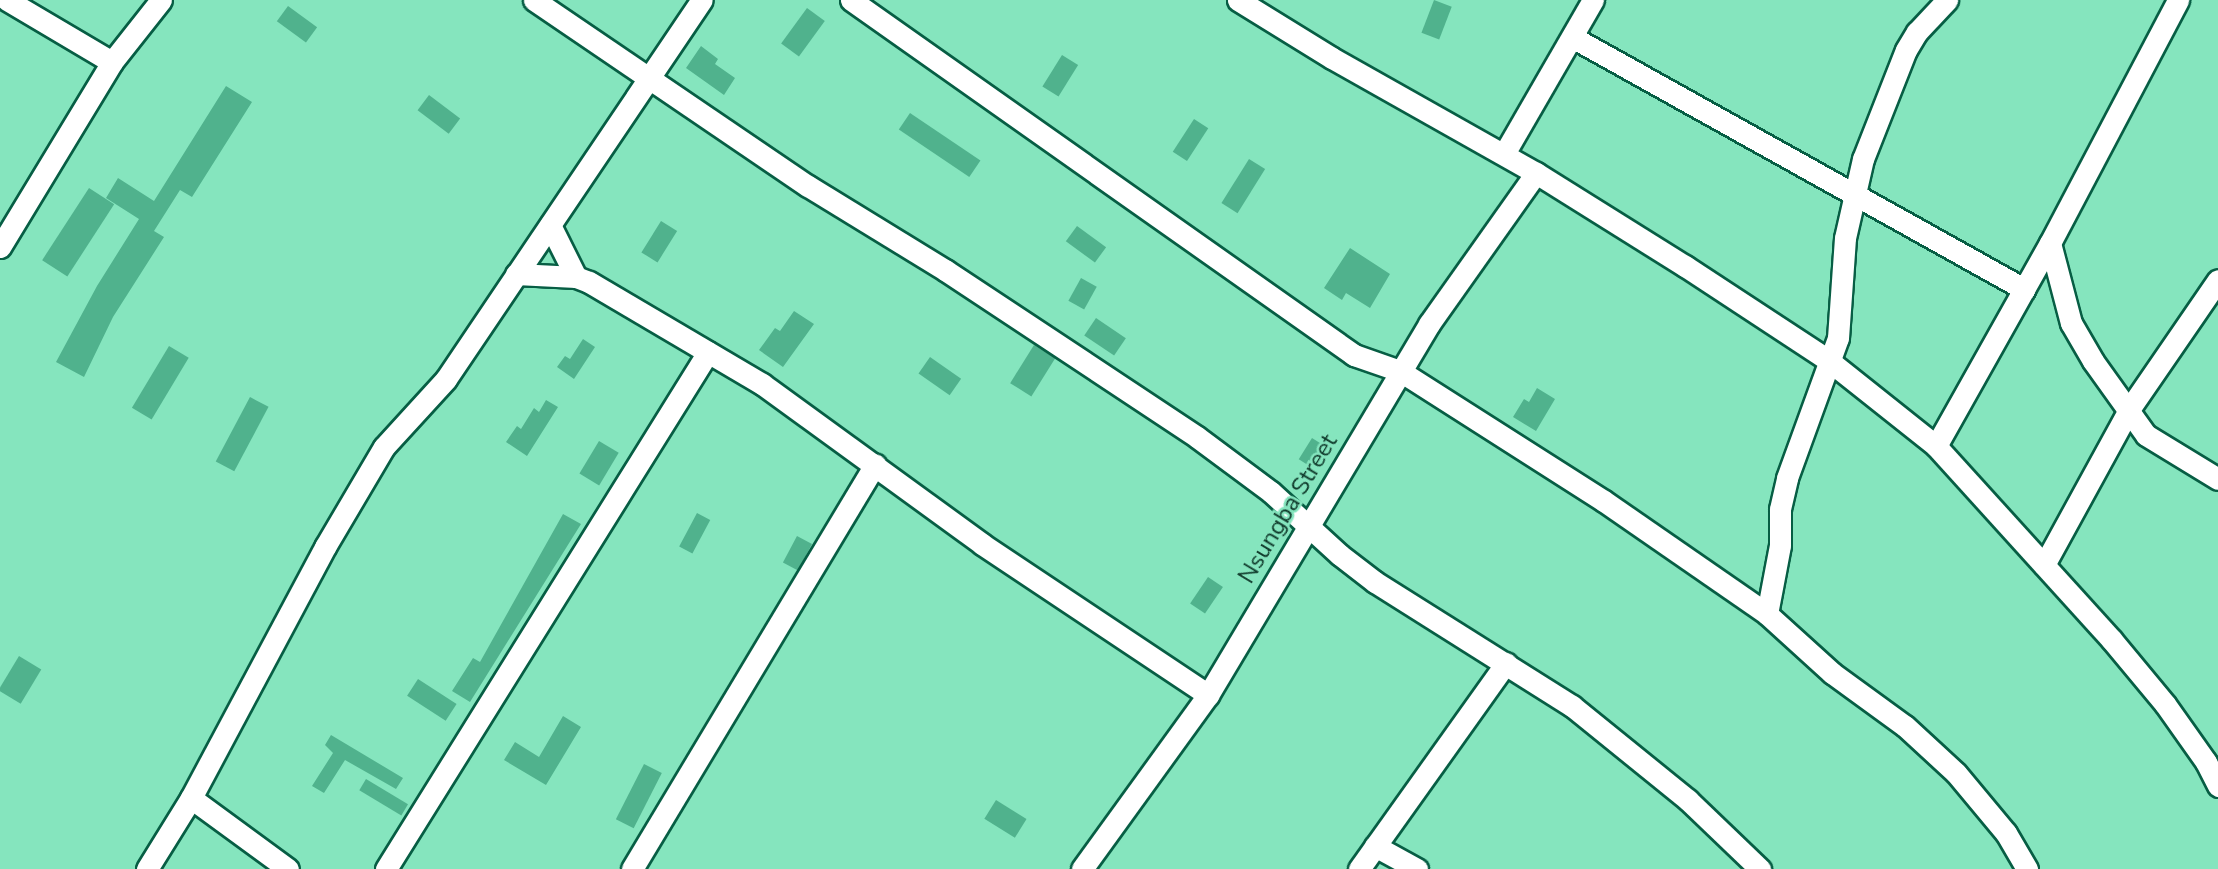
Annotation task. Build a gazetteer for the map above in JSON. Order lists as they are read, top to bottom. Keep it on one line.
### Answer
{"streets":{"street":["Nsungba Street"]}}
